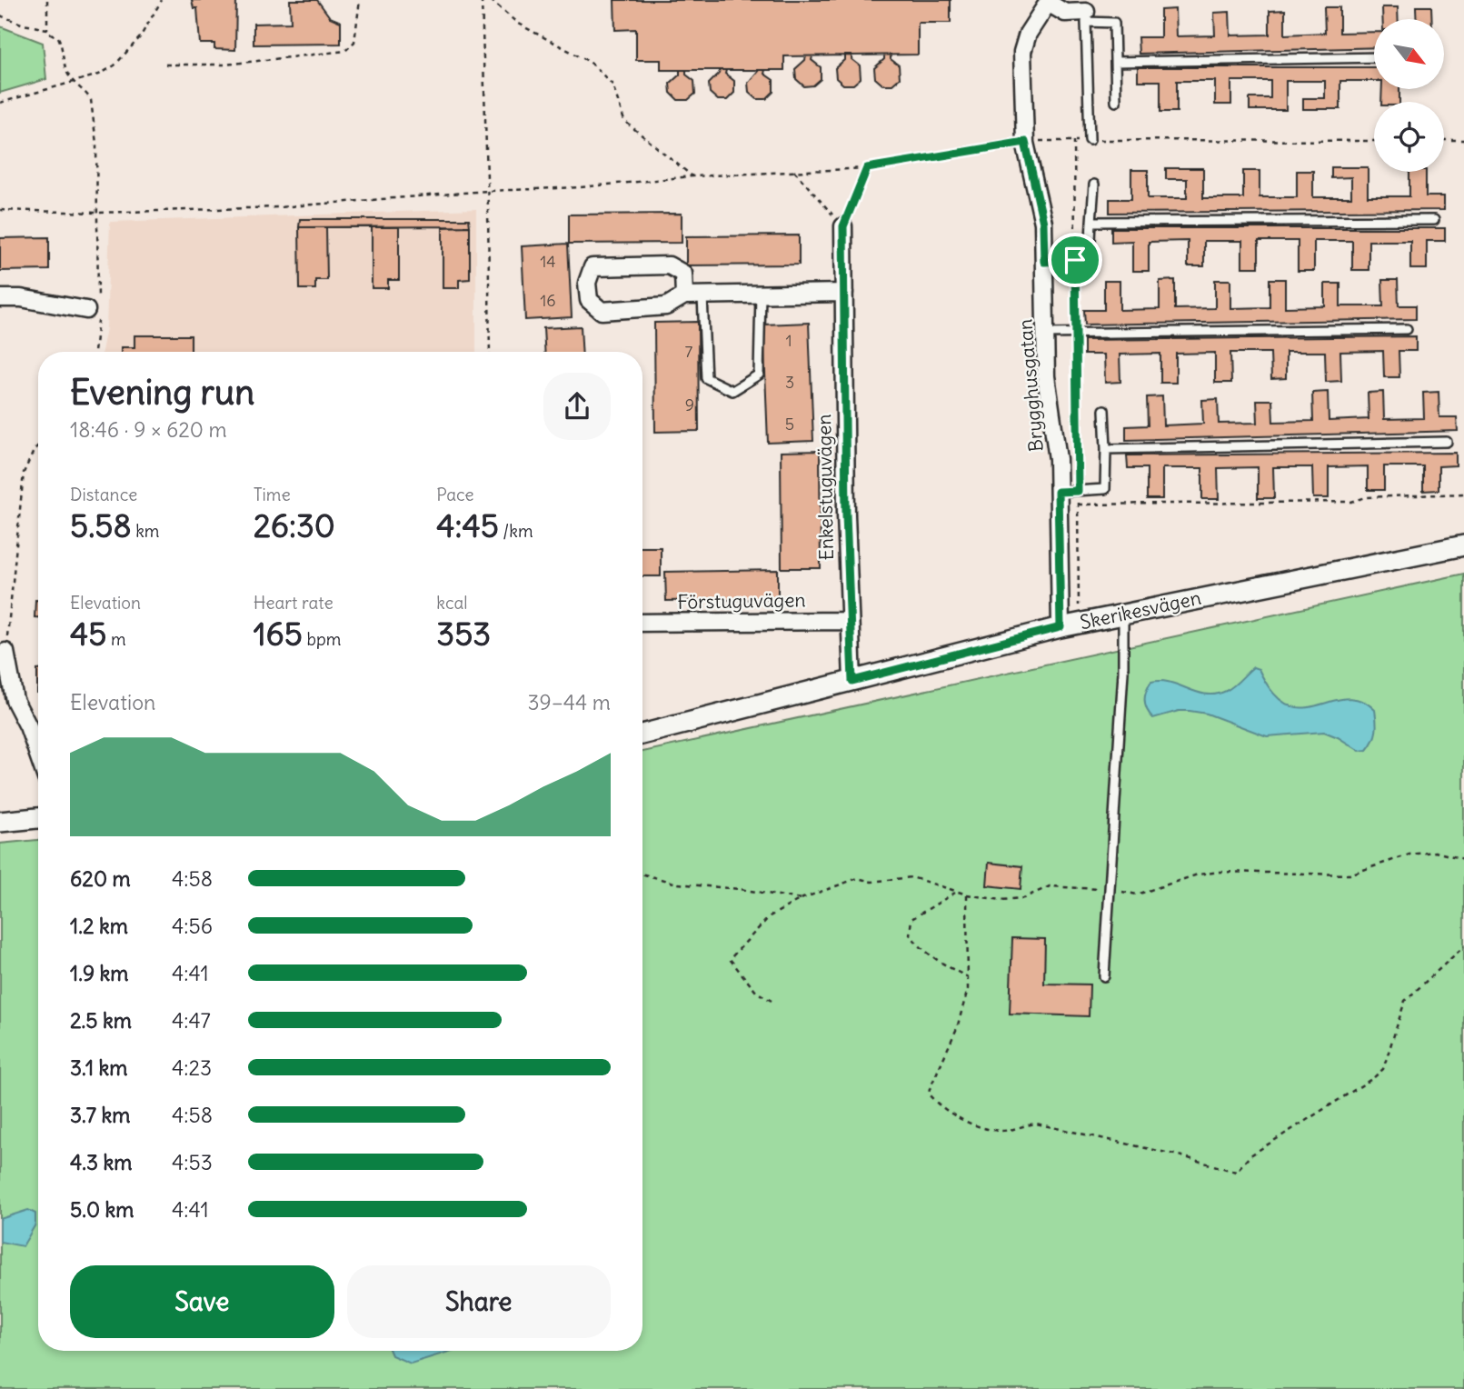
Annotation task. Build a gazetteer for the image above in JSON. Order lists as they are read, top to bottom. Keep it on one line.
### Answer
{"streets":{"street":["Brygghusgatan","Enkelstuguvägen","Förstuguvägen","Skerikesvägen"]},"crossings":[["Brygghusgatan","Skerikesvägen"],["Enkelstuguvägen","Förstuguvägen"],["Enkelstuguvägen","Skerikesvägen"]],"house_numbers":["14","16","1","7","3","9","5"],"north":"bottom right","page":{"heading":["Evening run","18:46 · 9 × 620 m"],"stats":[["Distance","5.58 km"],["Time","26:30"],["Pace","4:45 /km"],["Elevation","45 m"],["Heart rate","165 bpm"],["kcal","353"]],"chart":["Elevation","39–44 m"],"list":[{"name":"620 m","note":"4:58"},{"name":"1.2 km","note":"4:56"},{"name":"1.9 km","note":"4:41"},{"name":"2.5 km","note":"4:47"},{"name":"3.1 km","note":"4:23"},{"name":"3.7 km","note":"4:58"},{"name":"4.3 km","note":"4:53"},{"name":"5.0 km","note":"4:41"}],"buttons":["Save","Share"]}}
